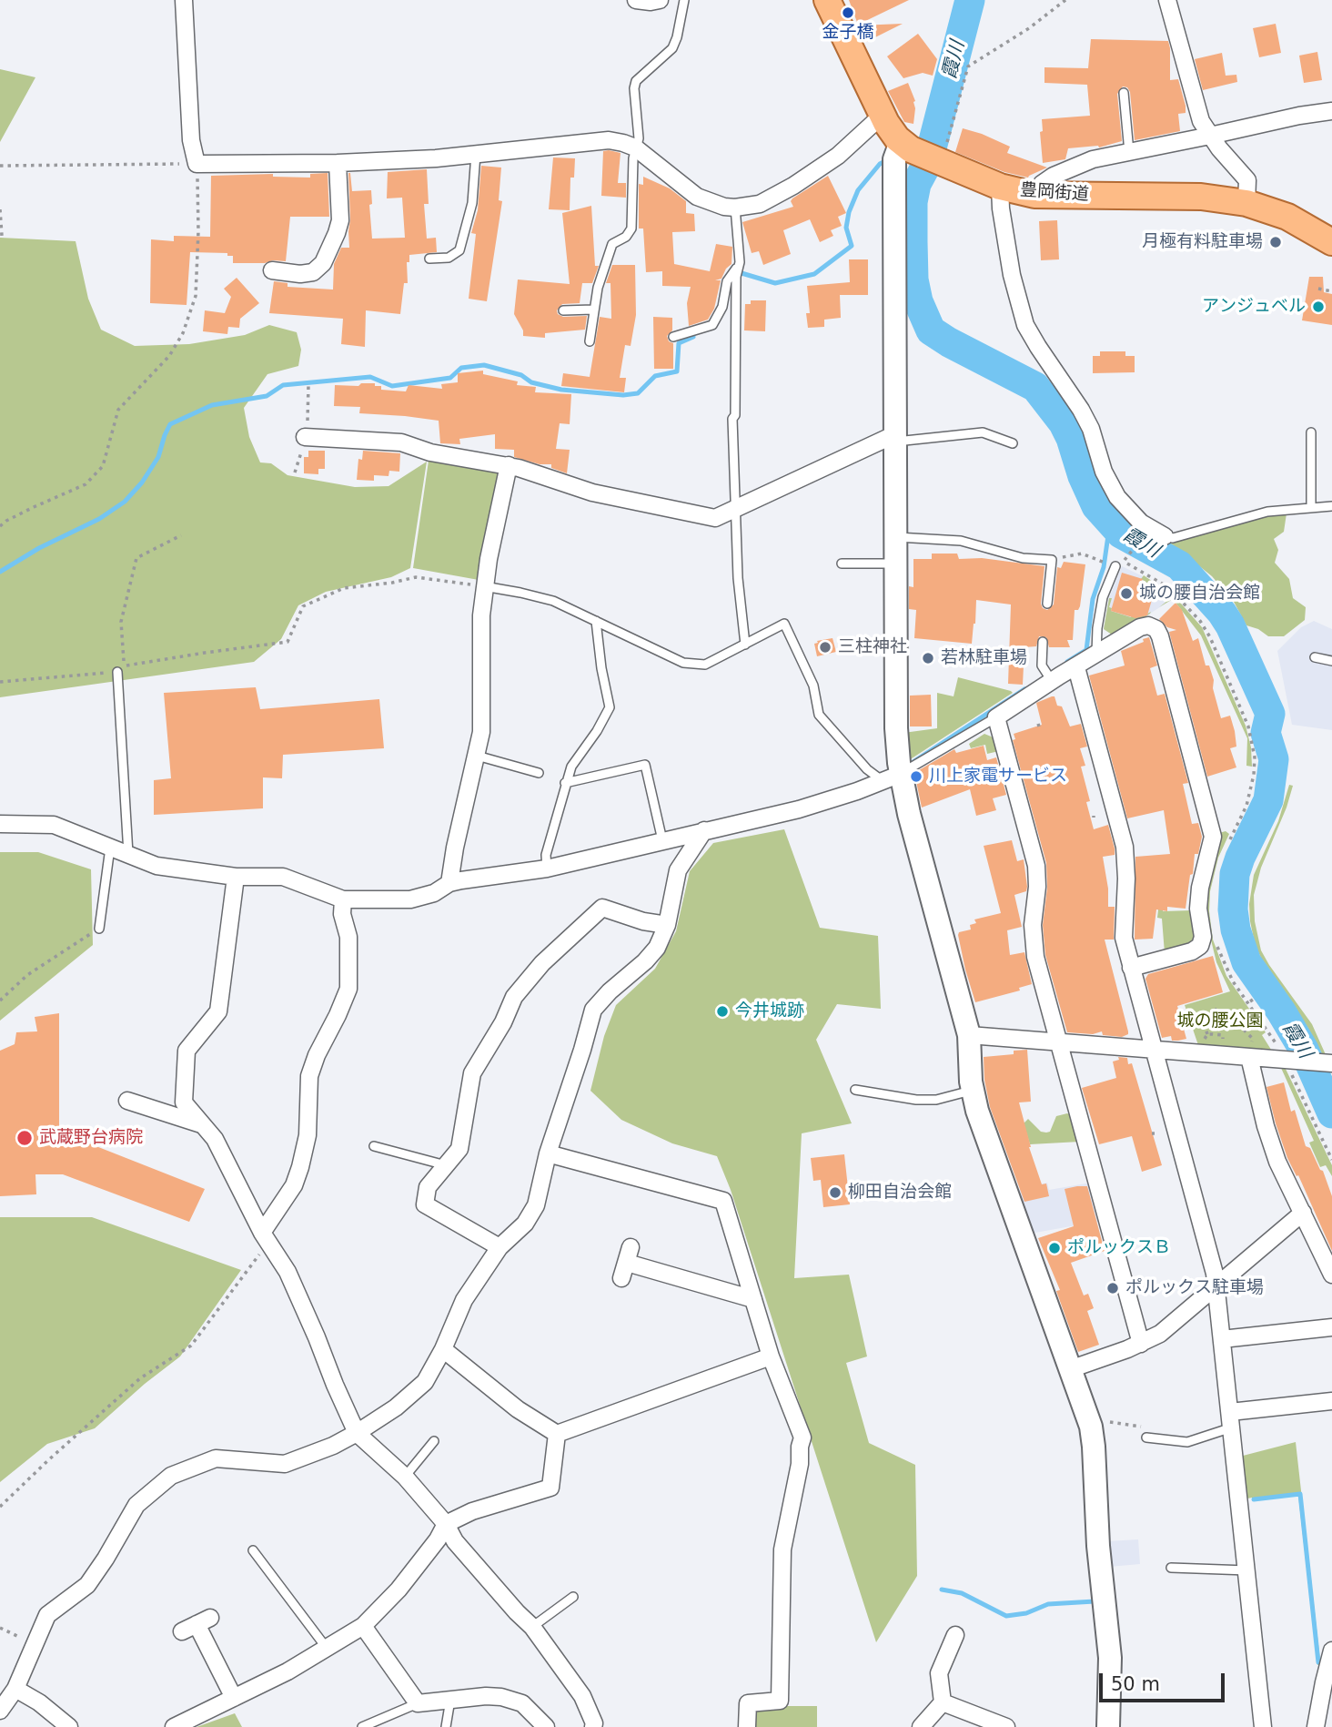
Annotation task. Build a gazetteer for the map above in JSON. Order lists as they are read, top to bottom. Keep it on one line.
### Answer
{"streets":{"main road":["豊岡街道"]},"water":["霞川"],"parks":["城の腰公園"],"places":["金子橋","月極有料駐車場","アンジュベル","城の腰自治会館","三柱神社","若林駐車場","川上家電サービス","今井城跡","武蔵野台病院","柳田自治会館","ポルックスＢ","ポルックス駐車場"],"scale_bar":"50 m"}
